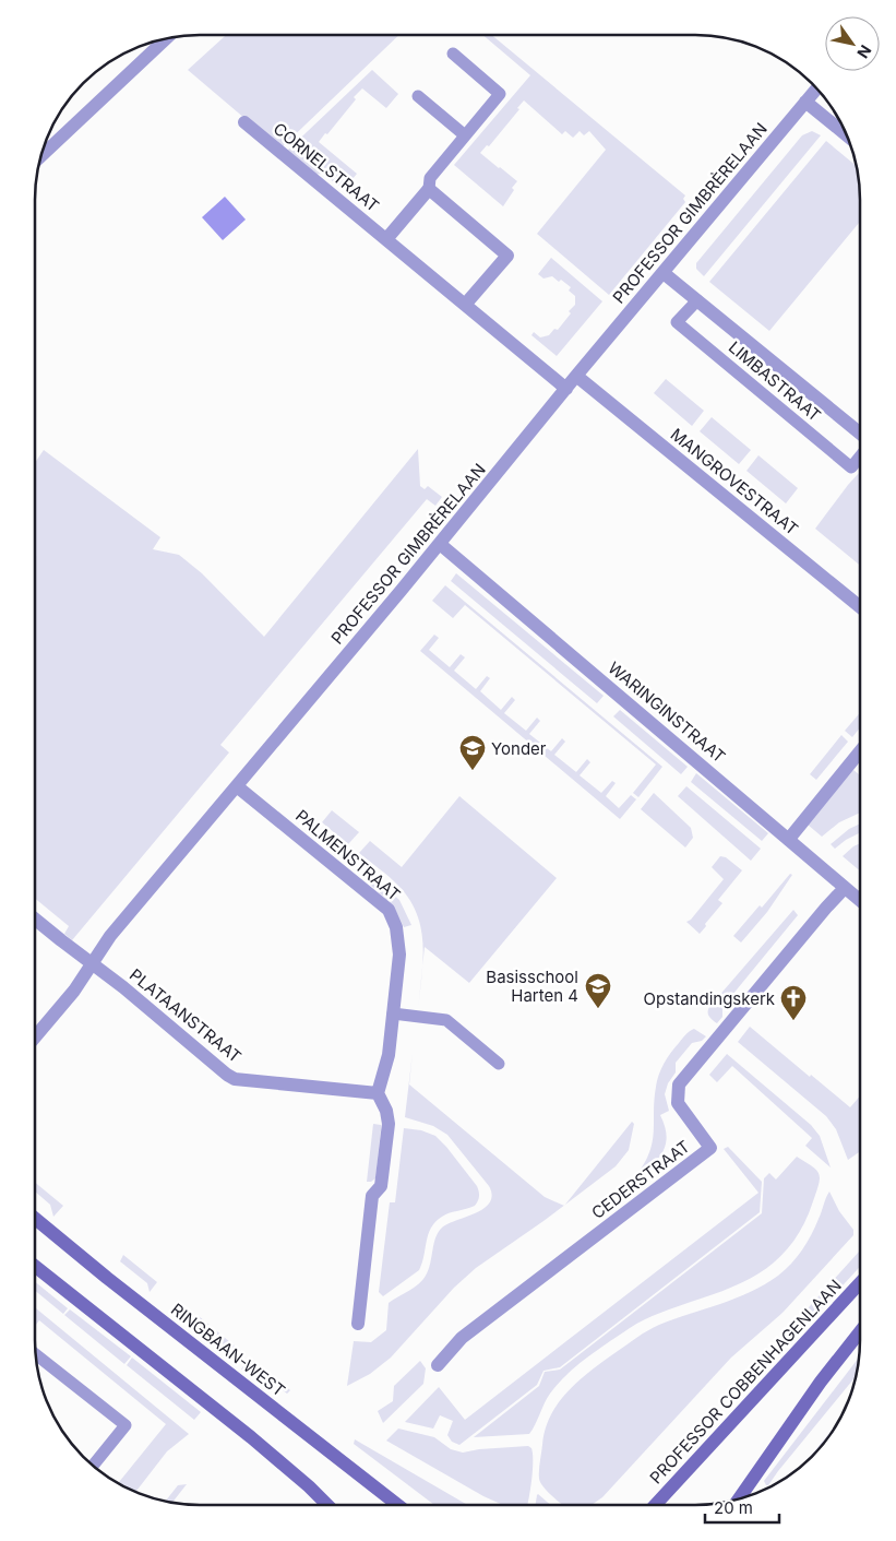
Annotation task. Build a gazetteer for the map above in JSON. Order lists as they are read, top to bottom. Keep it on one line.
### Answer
{"streets":{"main road":["RINGBAAN-WEST","PROFESSOR COBBENHAGENLAAN"],"street":["CORNELSTRAAT","PROFESSOR GIMBRÈRELAAN","LIMBASTRAAT","MANGROVESTRAAT","WARINGINSTRAAT","PALMENSTRAAT","PLATAANSTRAAT","CEDERSTRAAT"]},"crossings":[["PROFESSOR GIMBRÈRELAAN","LIMBASTRAAT"],["PROFESSOR GIMBRÈRELAAN","MANGROVESTRAAT"],["PROFESSOR GIMBRÈRELAAN","WARINGINSTRAAT"],["PROFESSOR GIMBRÈRELAAN","PALMENSTRAAT"],["PROFESSOR GIMBRÈRELAAN","PLATAANSTRAAT"],["WARINGINSTRAAT","CEDERSTRAAT"],["PALMENSTRAAT","PLATAANSTRAAT"]],"places":{"school or university":["Yonder","Basisschool Harten 4"],"church":["Opstandingskerk"]},"scale_bar":"20 m","north":"bottom right"}
